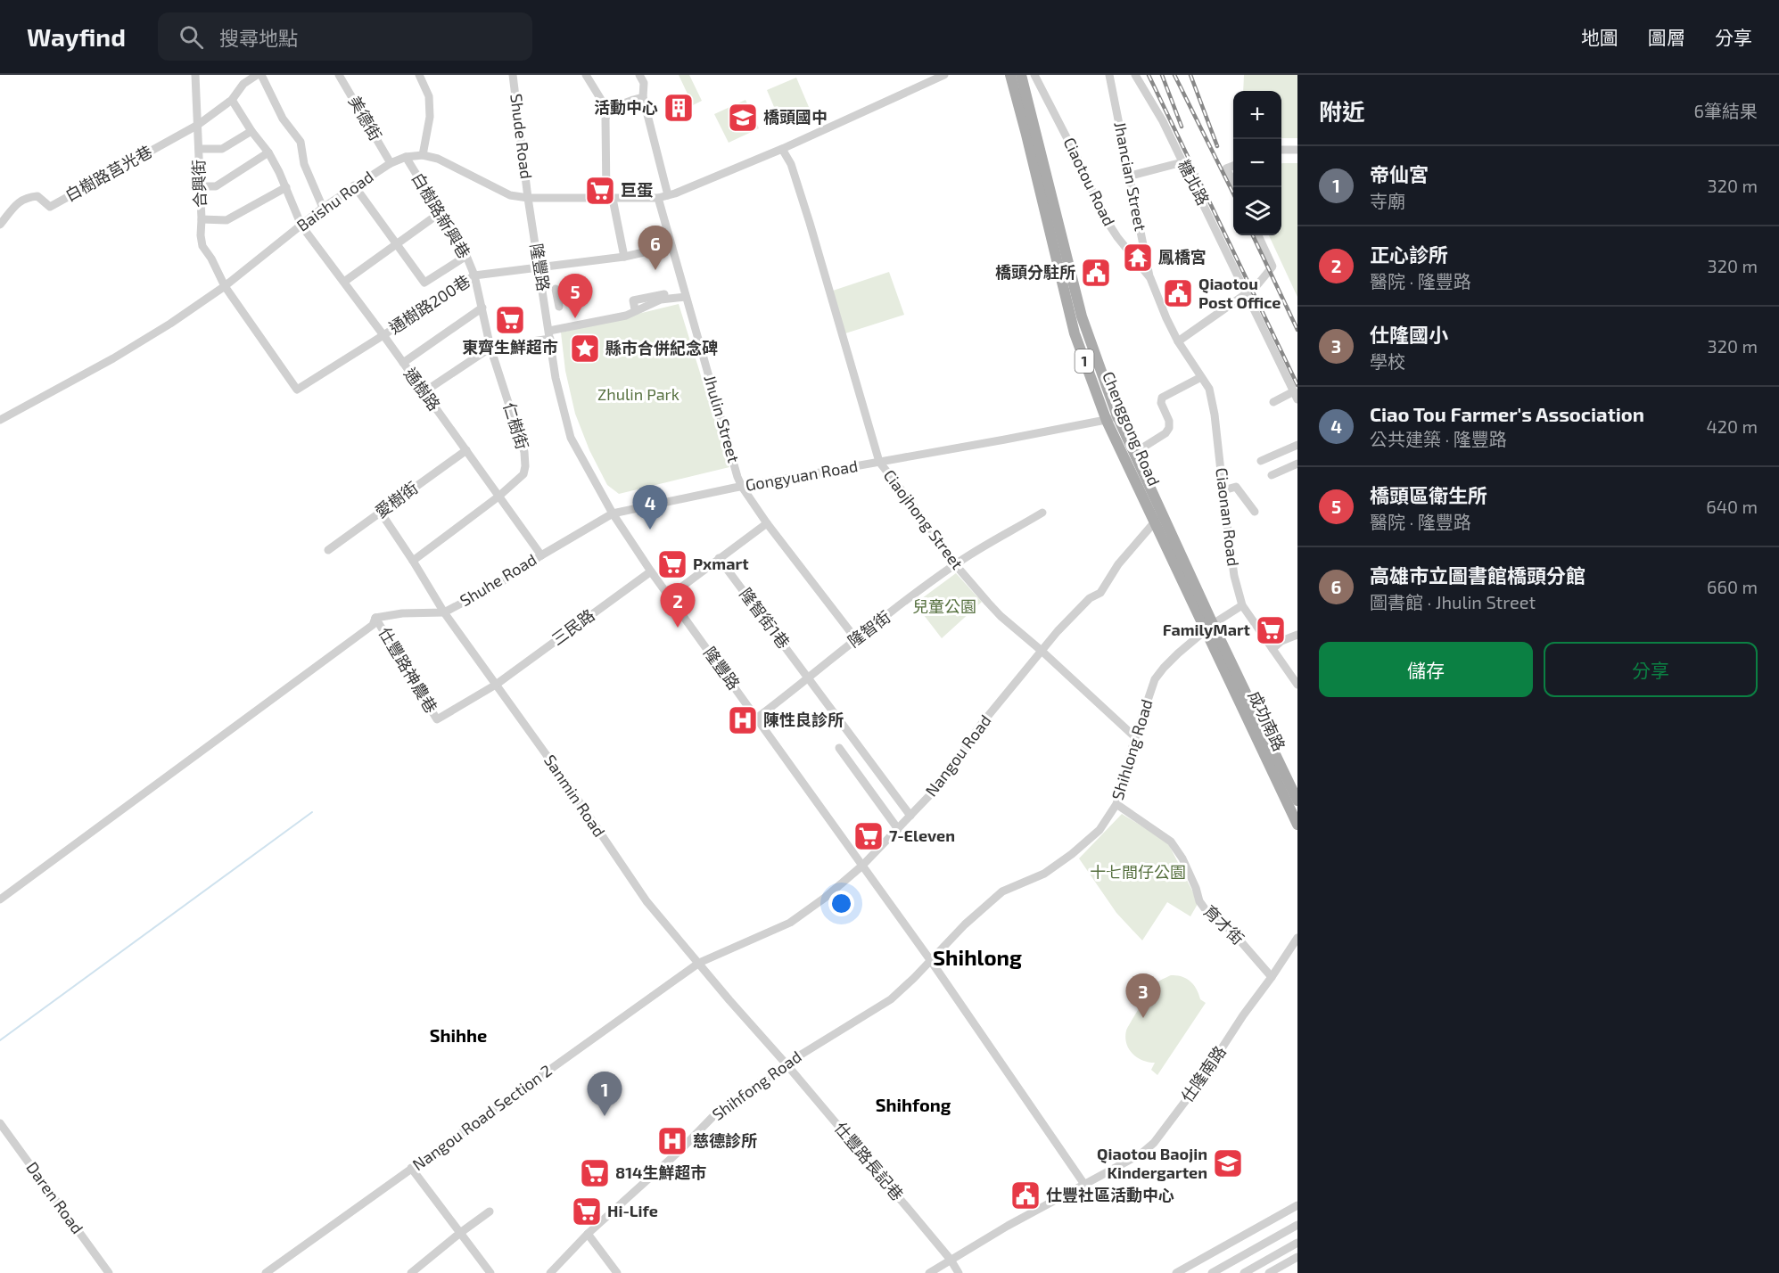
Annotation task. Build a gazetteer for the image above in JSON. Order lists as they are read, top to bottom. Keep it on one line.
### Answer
{"streets":{"main road":["1","Chenggong Road","成功南路"],"street":["美德街","Shude Road","白樹路莒光巷","Jhancian Street","Ciaotou Road","糖北路","合興街","Baishu Road","白樹路新興巷","隆豐路","通樹路200巷","通樹路","Jhulin Street","仁樹街","Gongyuan Road","愛樹街","Ciaonan Road","Ciaojhong Street","Shuhe Road","隆智街1巷","三民路","隆智街","仕豐路神農巷","Shihlong Road","Nangou Road","Sanmin Road","育才街","仕隆南路","Shihfong Road","Nangou Road Section 2","仕豐路長記巷","Daren Road"]},"crossings":[["美德街","Baishu Road"],["Shude Road","Baishu Road"],["Shude Road","隆豐路"],["白樹路莒光巷","合興街"],["Jhancian Street","Ciaotou Road"],["Ciaotou Road","Ciaonan Road"],["合興街","Baishu Road"],["合興街","通樹路200巷"],["合興街","通樹路"],["Baishu Road","白樹路新興巷"],["Baishu Road","隆豐路"],["Baishu Road","通樹路"],["Baishu Road","Jhulin Street"],["Baishu Road","Ciaojhong Street"],["白樹路新興巷","通樹路200巷"],["白樹路新興巷","仁樹街"],["隆豐路","通樹路200巷"],["隆豐路","Gongyuan Road"],["隆豐路","Shuhe Road"],["隆豐路","三民路"],["隆豐路","隆智街"],["隆豐路","Shihlong Road"],["隆豐路","Nangou Road"],["隆豐路","仕隆南路"],["隆豐路","Shihfong Road"],["通樹路200巷","通樹路"],["通樹路200巷","Jhulin Street"],["通樹路200巷","仁樹街"],["通樹路","仁樹街"],["通樹路","愛樹街"],["通樹路","Shuhe Road"],["Jhulin Street","Gongyuan Road"],["Jhulin Street","隆智街"],["仁樹街","Sanmin Road"],["Chenggong Road","Gongyuan Road"],["Chenggong Road","成功南路"],["Chenggong Road","Shihlong Road"],["Chenggong Road","Nangou Road"],["Gongyuan Road","Ciaojhong Street"],["Gongyuan Road","Shuhe Road"],["愛樹街","Sanmin Road"],["Ciaonan Road","Shihlong Road"],["Ciaojhong Street","隆智街"],["Ciaojhong Street","Shihlong Road"],["Ciaojhong Street","Nangou Road"],["Shuhe Road","仕豐路神農巷"],["Shuhe Road","Sanmin Road"],["隆智街1巷","隆智街"],["隆智街1巷","Nangou Road"],["三民路","仕豐路神農巷"],["三民路","Sanmin Road"],["仕豐路神農巷","Sanmin Road"],["成功南路","Shihlong Road"],["Shihlong Road","育才街"],["Shihlong Road","Shihfong Road"],["Nangou Road","Sanmin Road"],["Nangou Road","Nangou Road Section 2"],["Sanmin Road","Shihfong Road"],["Sanmin Road","Nangou Road Section 2"],["Sanmin Road","仕豐路長記巷"],["育才街","仕隆南路"],["仕隆南路","仕豐路長記巷"],["Shihfong Road","仕豐路長記巷"]],"districts":["Shihlong","Shihhe","Shihfong"],"parks":["Zhulin Park","兒童公園","十七間仔公園"],"places":{"building":["活動中心"],"school or university":["橋頭國中","Qiaotou Baojin Kindergarten"],"supermarket":["巨蛋","東齊生鮮超市","Pxmart","FamilyMart","7-Eleven","814生鮮超市","Hi-Life"],"temple":["鳳橋宮"],"public building":["橋頭分駐所","Qiaotou Post Office","仕豐社區活動中心"],"place":["縣市合併紀念碑"],"hospital":["陳性良診所","慈德診所"]},"page":{"header":"Wayfind","search":"搜尋地點","nav":["地圖","圖層","分享"],"heading":["附近","6筆結果"],"map_buttons":["+","−"],"list":[{"mark":"1","name":"帝仙宮","note":"寺廟","value":"320 m"},{"mark":"2","name":"正心診所","note":"醫院 · 隆豐路","value":"320 m"},{"mark":"3","name":"仕隆國小","note":"學校","value":"320 m"},{"mark":"4","name":"Ciao Tou Farmer's Association","note":"公共建築 · 隆豐路","value":"420 m"},{"mark":"5","name":"橋頭區衛生所","note":"醫院 · 隆豐路","value":"640 m"},{"mark":"6","name":"高雄市立圖書館橋頭分館","note":"圖書館 · Jhulin Street","value":"660 m"}],"pins":["6","5","4","2","3","1"],"buttons":["儲存","分享"]}}
